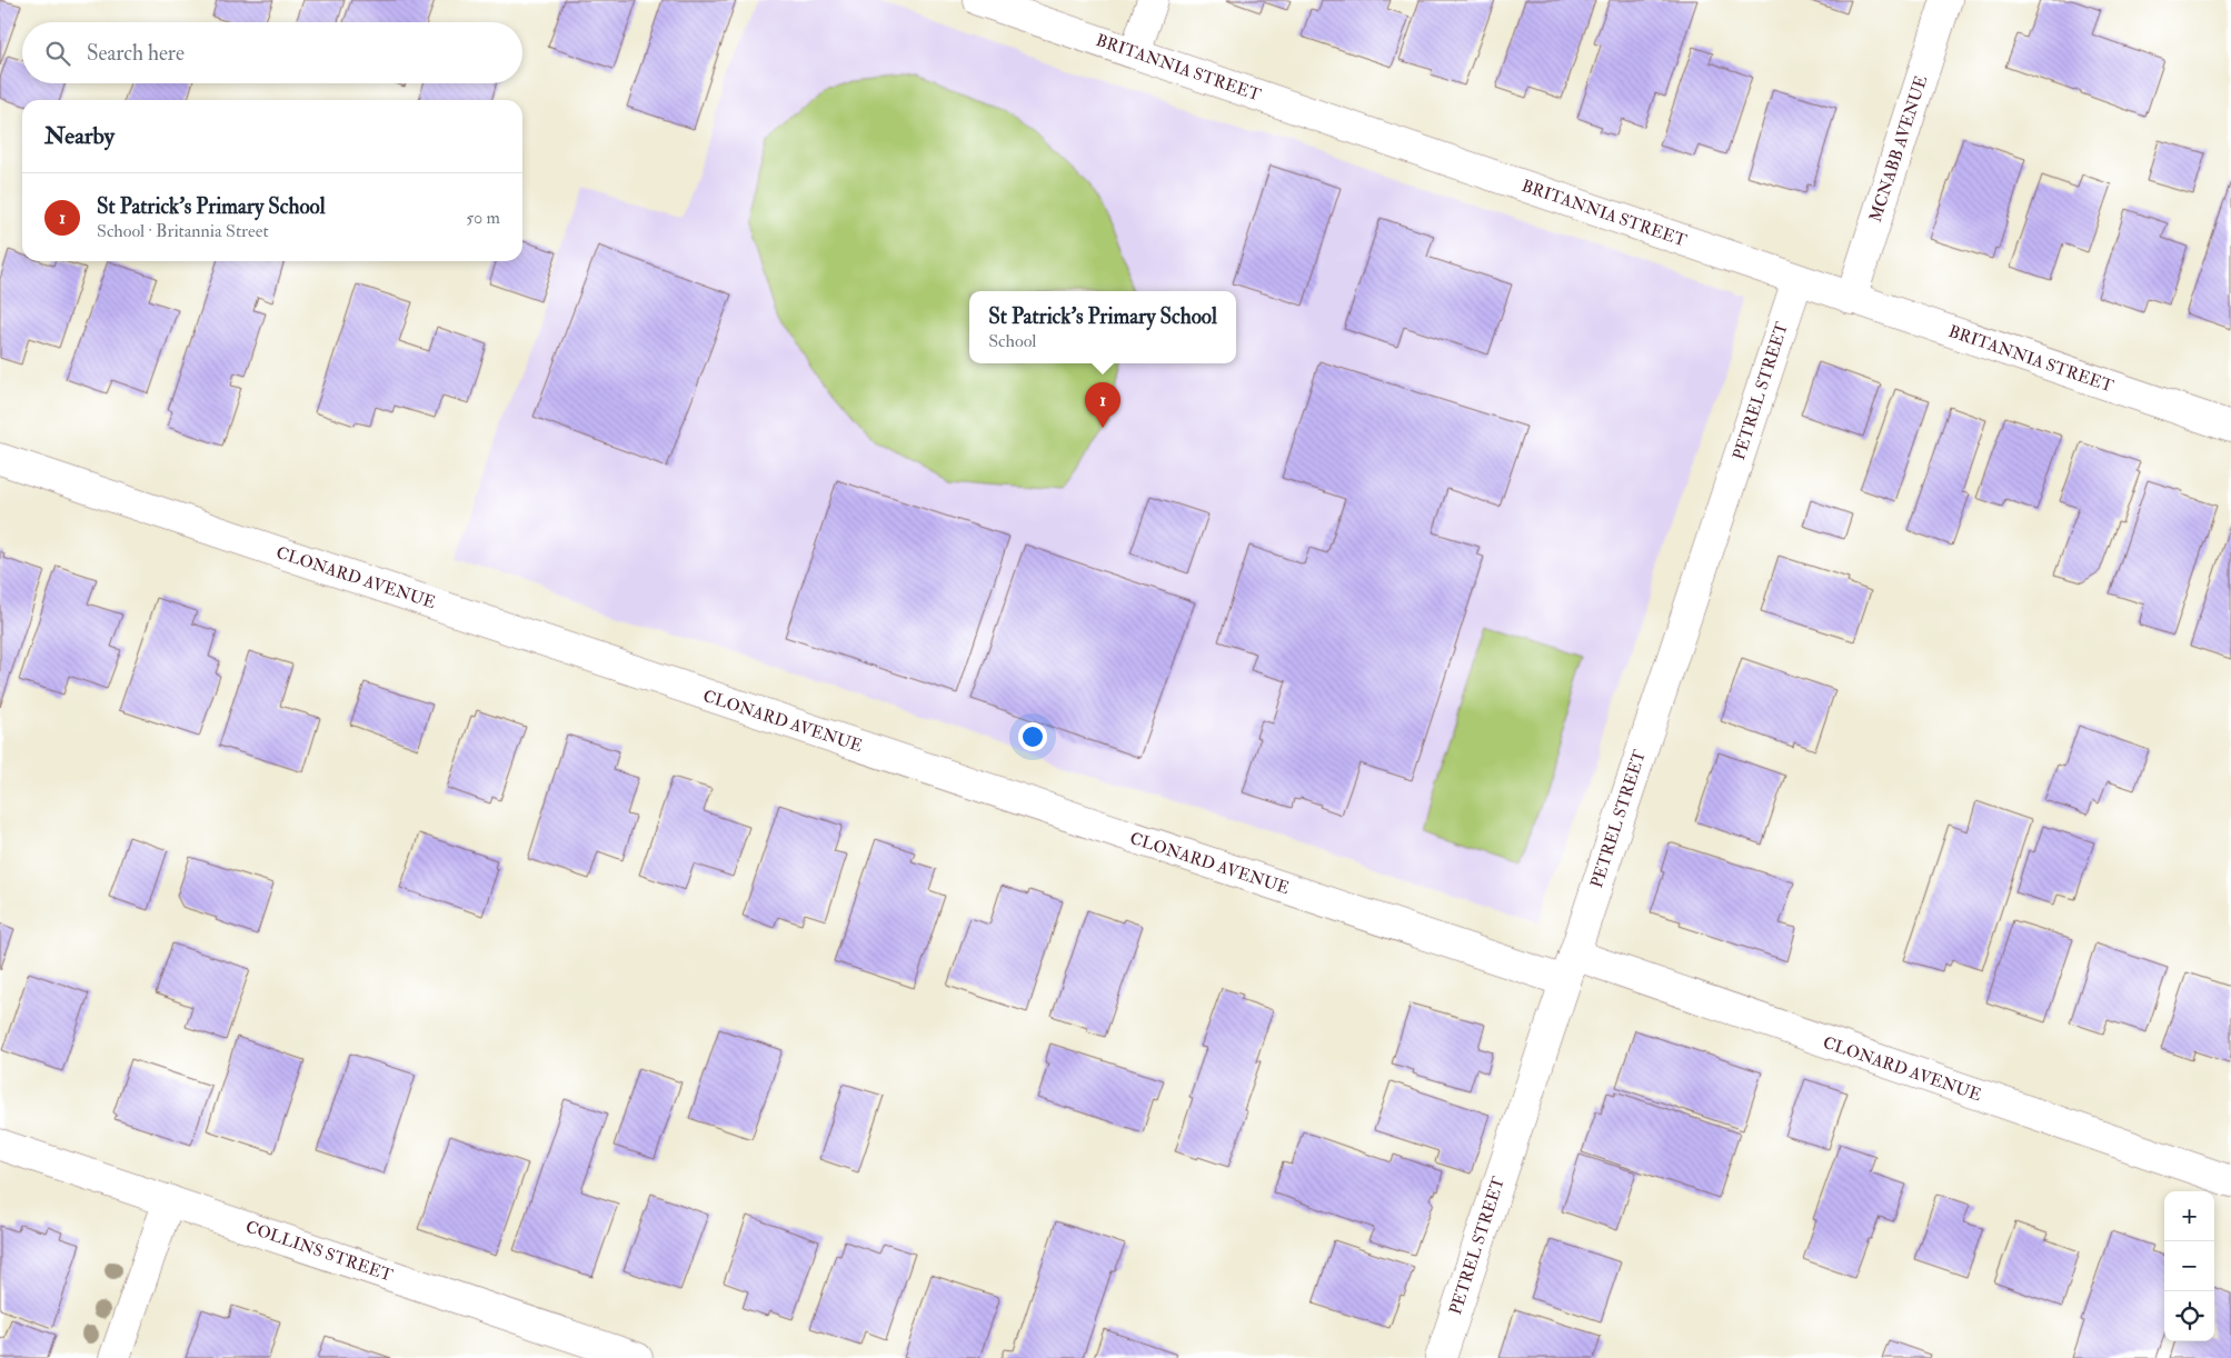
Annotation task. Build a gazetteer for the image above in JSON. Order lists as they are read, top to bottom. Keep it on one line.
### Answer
{"streets":{"street":["BRITANNIA STREET","MCNABB AVENUE","PETREL STREET","CLONARD AVENUE","COLLINS STREET"]},"crossings":[["BRITANNIA STREET","MCNABB AVENUE"],["BRITANNIA STREET","PETREL STREET"],["PETREL STREET","CLONARD AVENUE"]],"page":{"search":"Search here","heading":"Nearby","list":[{"mark":"1","name":"St Patrick's Primary School","note":"School · Britannia Street","value":"50 m"}],"popup":["St Patrick's Primary School","School"],"pins":"1","map_buttons":["+","−"]}}
